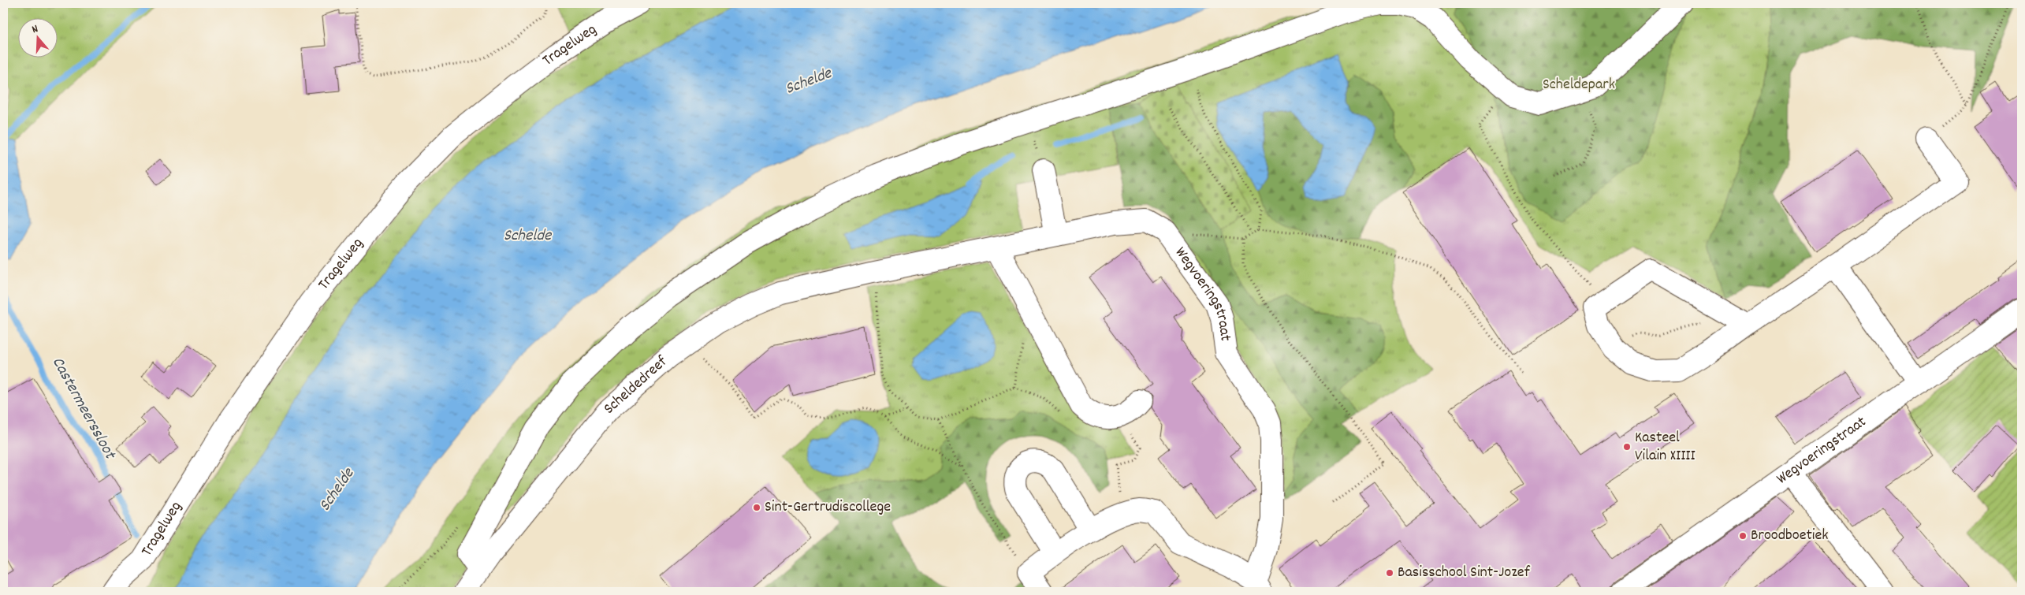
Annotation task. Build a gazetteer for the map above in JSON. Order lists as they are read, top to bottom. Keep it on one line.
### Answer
{"streets":{"street":["Tragelweg","Wegvoeringstraat","Scheldedreef"]},"crossings":[["Wegvoeringstraat","Scheldedreef"]],"water":["Schelde","Castermeerssloot"],"parks":["Scheldepark"],"places":["Kasteel Vilain XIIII","Sint-Gertrudiscollege","Broodboetiek","Basisschool Sint-Jozef"],"north":"top"}
